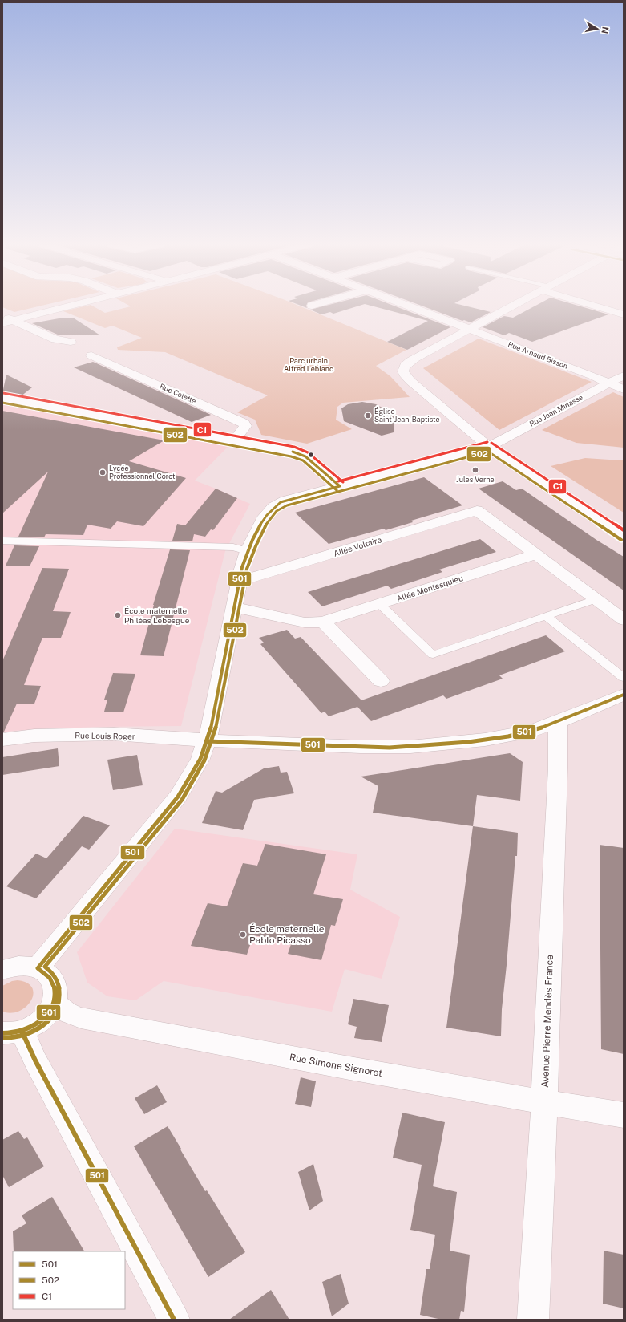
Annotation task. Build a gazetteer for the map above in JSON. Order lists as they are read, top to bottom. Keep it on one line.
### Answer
{"streets":{"street":["Rue Arnaud Bisson","Rue Colette","Rue Jean Minasse","Allée Voltaire","Allée Montesquieu","Rue Louis Roger","Avenue Pierre Mendès France","Rue Simone Signoret"]},"crossings":[["Rue Arnaud Bisson","Rue Jean Minasse"],["Rue Jean Minasse","Allée Voltaire"],["Rue Jean Minasse","Allée Montesquieu"],["Rue Jean Minasse","Rue Louis Roger"],["Allée Voltaire","Allée Montesquieu"],["Rue Louis Roger","Avenue Pierre Mendès France"],["Avenue Pierre Mendès France","Rue Simone Signoret"]],"parks":["Parc urbain Alfred Leblanc"],"places":["Église Saint-Jean-Baptiste","Jules Verne","Lycée Professionnel Corot","École maternelle Philéas Lebesgue","École maternelle Pablo Picasso"],"lines":["transit line C1","transit line 502","transit line 501"],"legend":["501","502","C1"],"north":"right"}
